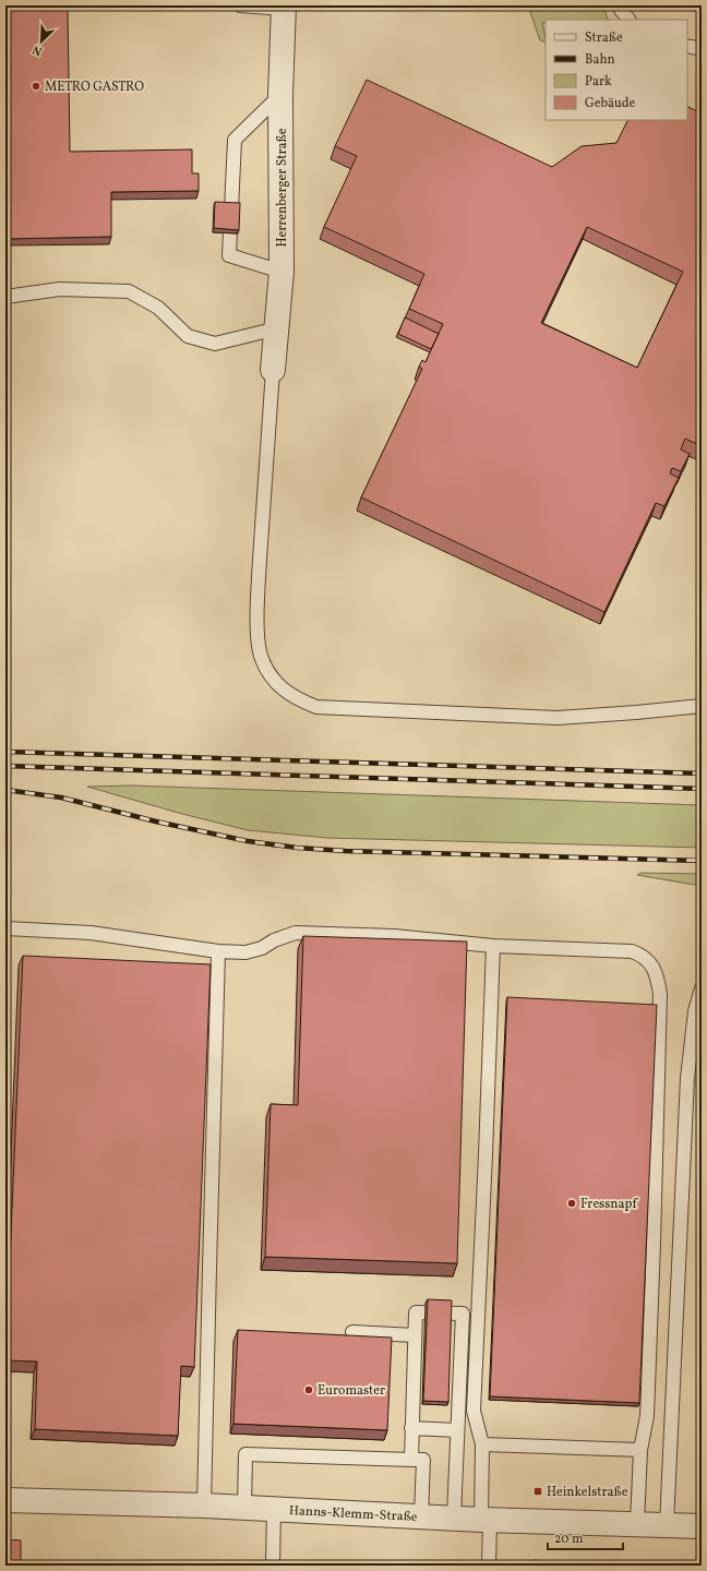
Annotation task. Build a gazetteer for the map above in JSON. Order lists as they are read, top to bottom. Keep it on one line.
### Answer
{"streets":{"street":["Herrenberger Straße","Hanns-Klemm-Straße"]},"places":{"other":["METRO GASTRO","Fressnapf","Euromaster"],"transit":["Heinkelstraße"]},"legend":["Straße","Bahn","Park","Gebäude"],"scale_bar":"20 m","north":"bottom left"}
